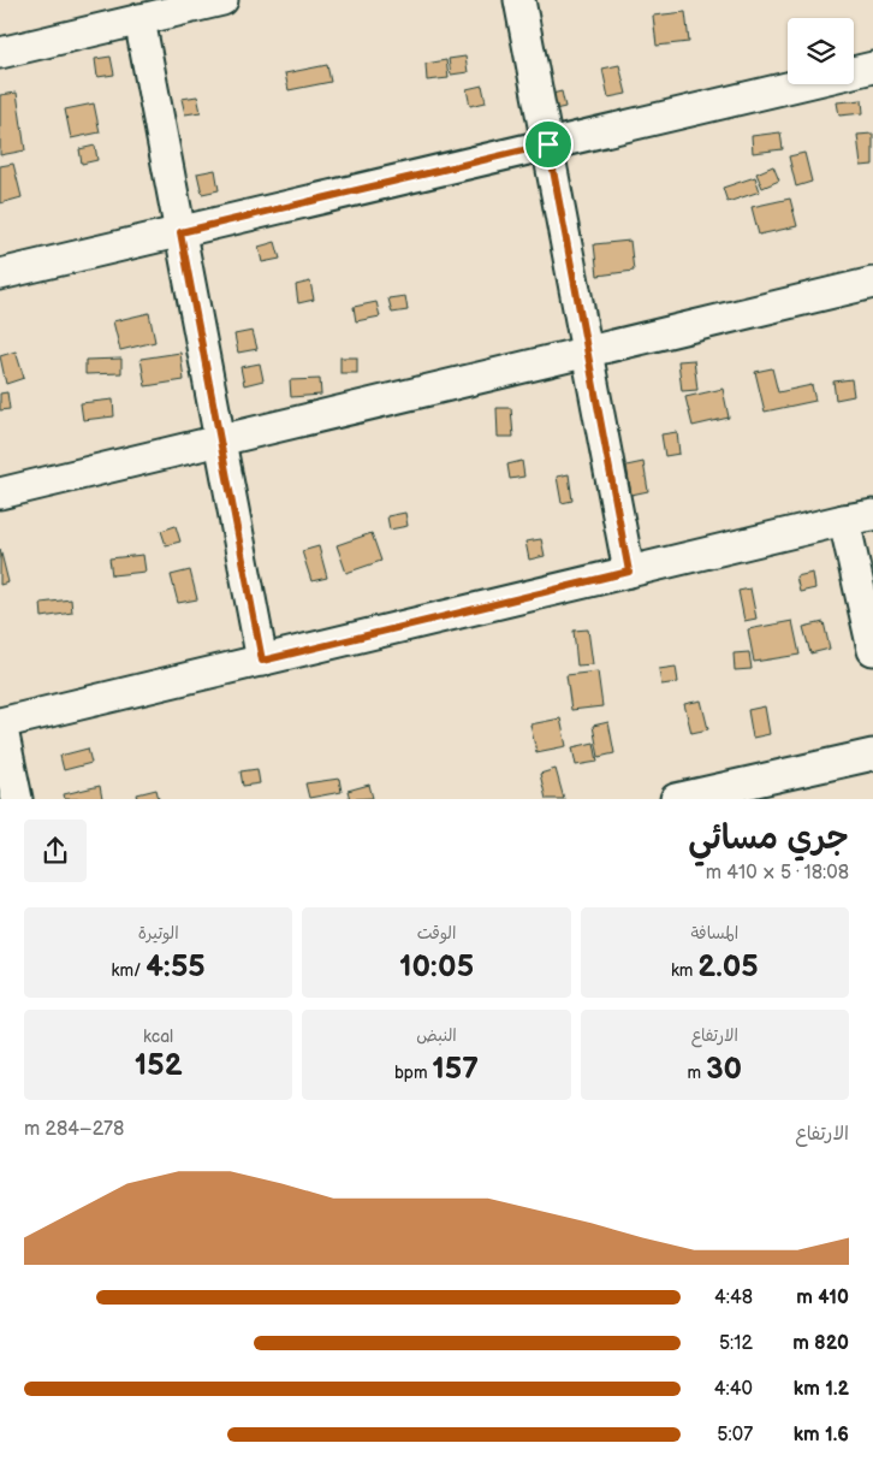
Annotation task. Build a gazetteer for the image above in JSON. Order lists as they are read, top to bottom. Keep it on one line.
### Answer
{"page":{"heading":["جري مسائي","18:08 · 5 × 410 m"],"stats":[["المسافة","2.05 km"],["الوقت","10:05"],["الوتيرة","4:55 /km"],["الارتفاع","30 m"],["النبض","157 bpm"],["kcal","152"]],"chart":["الارتفاع","278–284 m"],"list":[{"name":"410 m","note":"4:48"},{"name":"820 m","note":"5:12"},{"name":"1.2 km","note":"4:40"},{"name":"1.6 km","note":"5:07"}]}}
